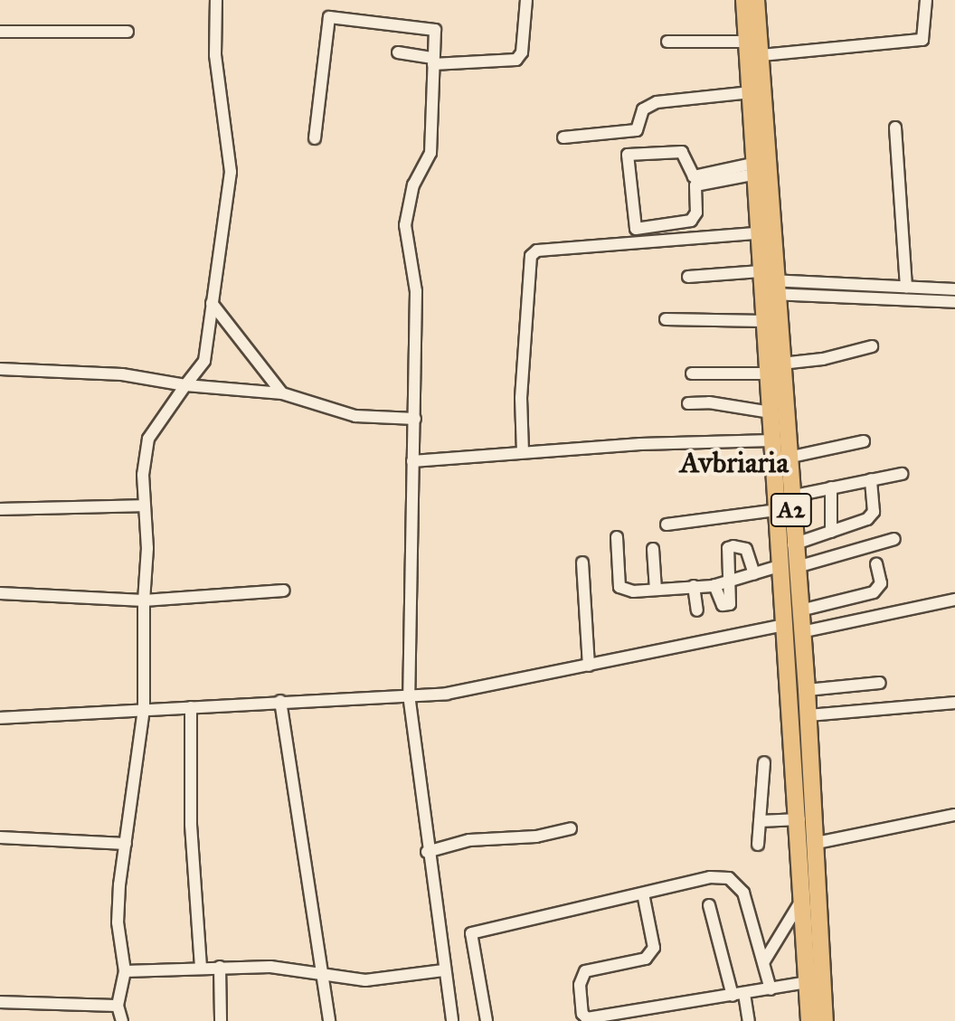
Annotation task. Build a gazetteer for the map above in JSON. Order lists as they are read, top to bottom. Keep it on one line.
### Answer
{"streets":{"highway":["A2"]},"districts":["Avbriaria"]}
